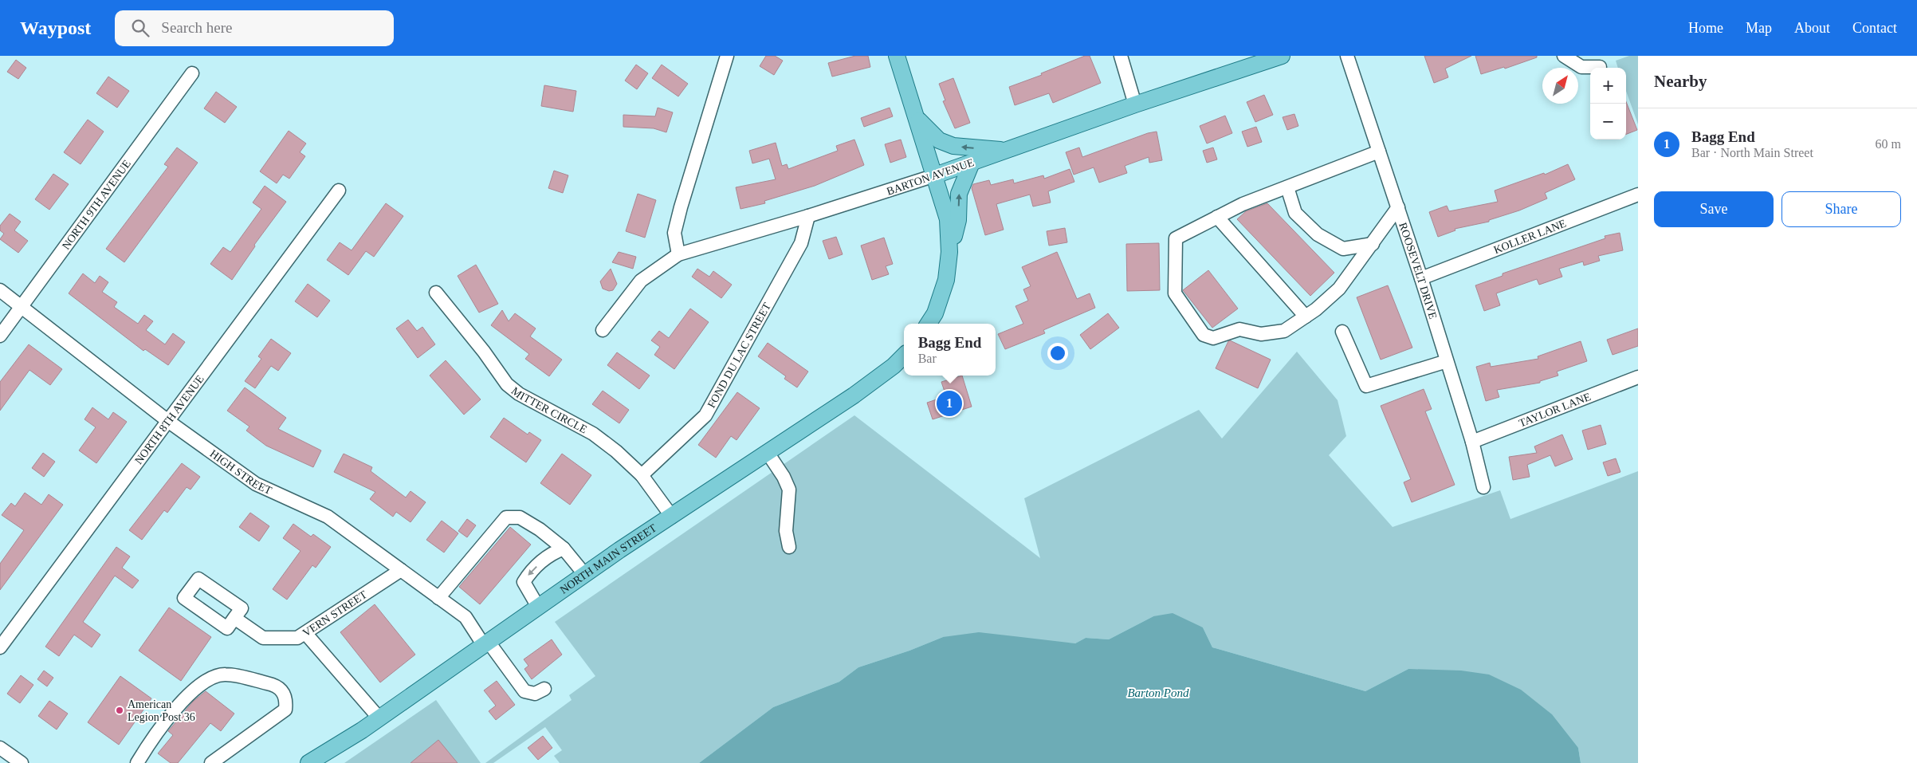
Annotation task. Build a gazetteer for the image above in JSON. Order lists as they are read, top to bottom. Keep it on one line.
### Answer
{"streets":{"main road":["BARTON AVENUE","NORTH MAIN STREET"],"street":["NORTH 9TH AVENUE","KOLLER LANE","ROOSEVELT DRIVE","FOND DU LAC STREET","MITTER CIRCLE","TAYLOR LANE","NORTH 8TH AVENUE","HIGH STREET","VERN STREET"]},"crossings":[["BARTON AVENUE","FOND DU LAC STREET"],["NORTH 9TH AVENUE","HIGH STREET"],["KOLLER LANE","ROOSEVELT DRIVE"],["ROOSEVELT DRIVE","TAYLOR LANE"],["FOND DU LAC STREET","MITTER CIRCLE"],["MITTER CIRCLE","NORTH MAIN STREET"],["NORTH 8TH AVENUE","HIGH STREET"],["HIGH STREET","NORTH MAIN STREET"],["HIGH STREET","VERN STREET"]],"water":["Barton Pond"],"places":["American Legion Post 36"],"north":"top right","page":{"header":"Waypost","search":"Search here","nav":["Home","Map","About","Contact"],"heading":"Nearby","map_buttons":["+","−"],"list":[{"mark":"1","name":"Bagg End","note":"Bar · North Main Street","value":"60 m"}],"buttons":["Save","Share"],"popup":["Bagg End","Bar"],"pins":"1"}}
